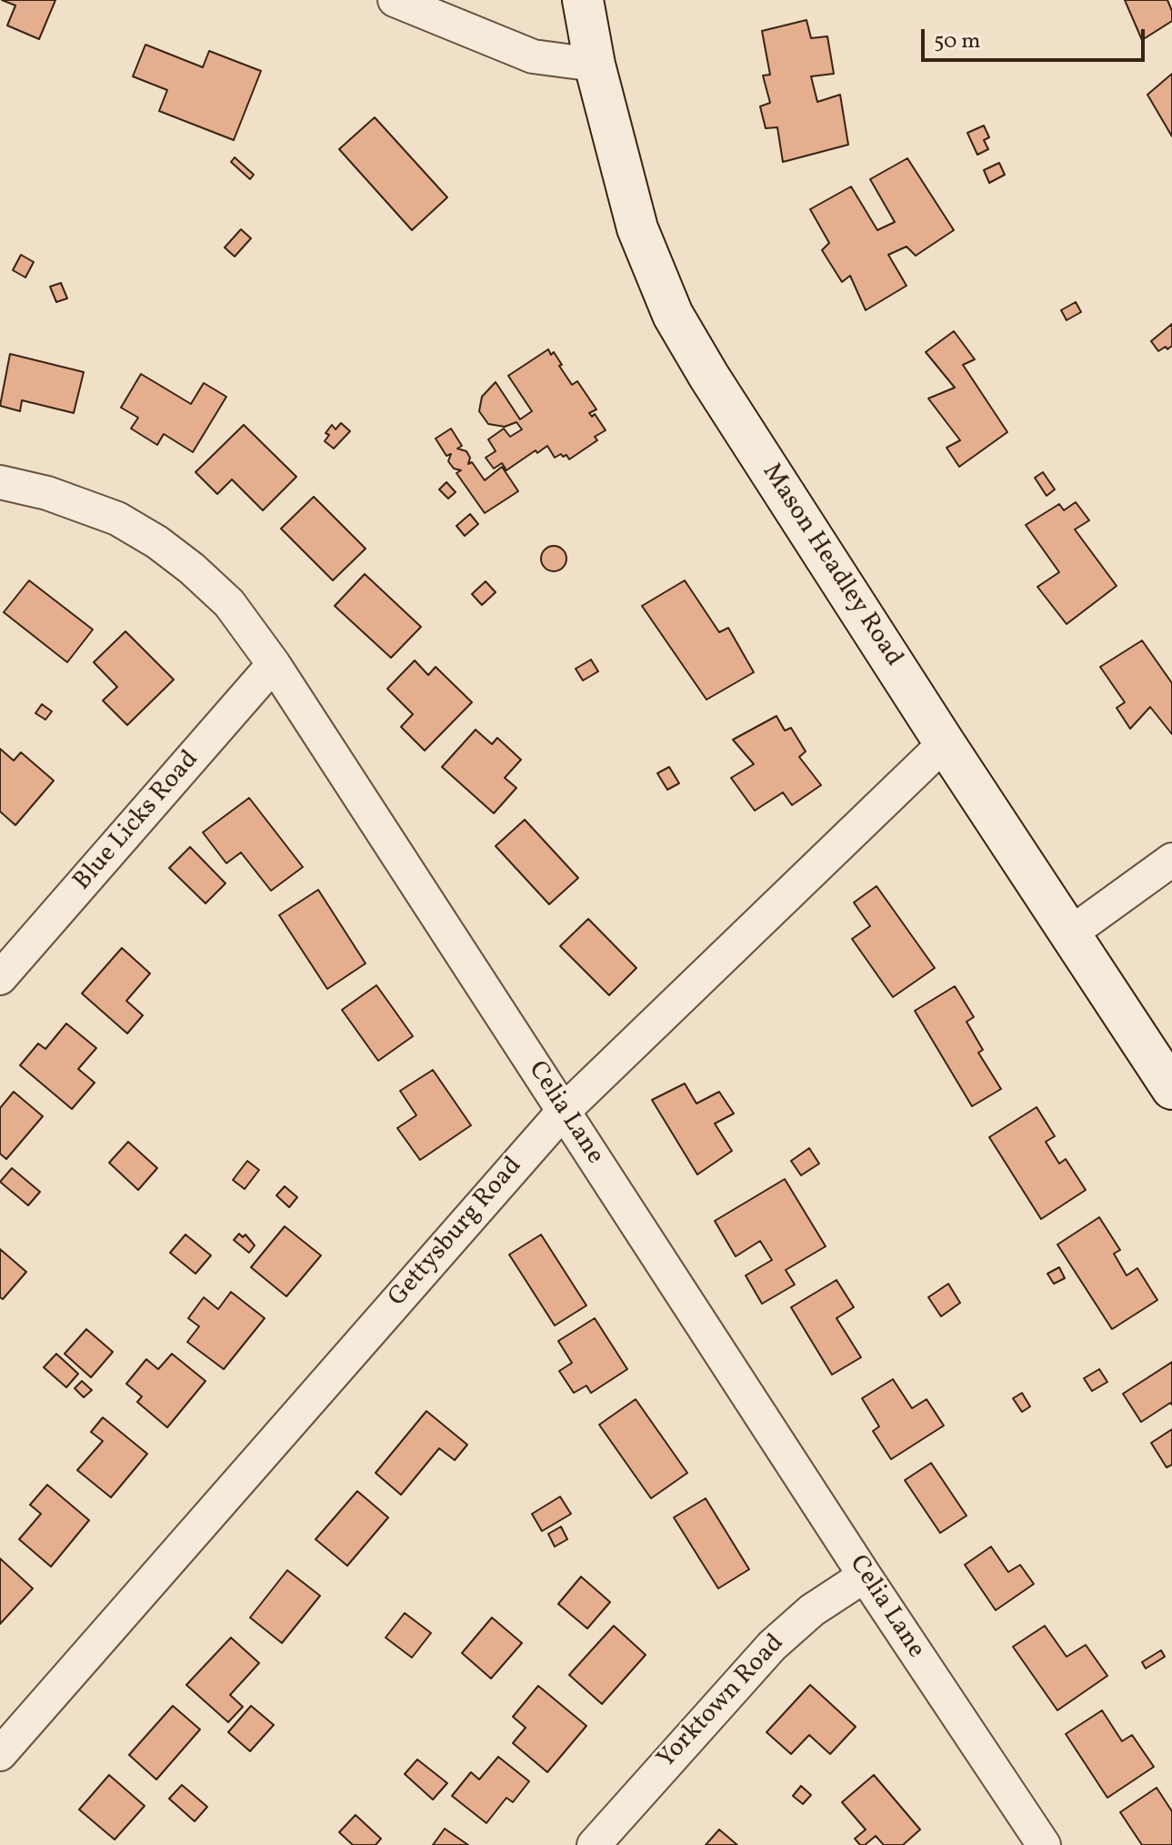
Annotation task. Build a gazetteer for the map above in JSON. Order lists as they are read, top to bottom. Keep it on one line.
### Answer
{"streets":{"main road":["Mason Headley Road"],"street":["Blue Licks Road","Celia Lane","Gettysburg Road","Yorktown Road"]},"crossings":[["Mason Headley Road","Gettysburg Road"],["Blue Licks Road","Celia Lane"],["Celia Lane","Gettysburg Road"],["Celia Lane","Yorktown Road"]],"scale_bar":"50 m"}
